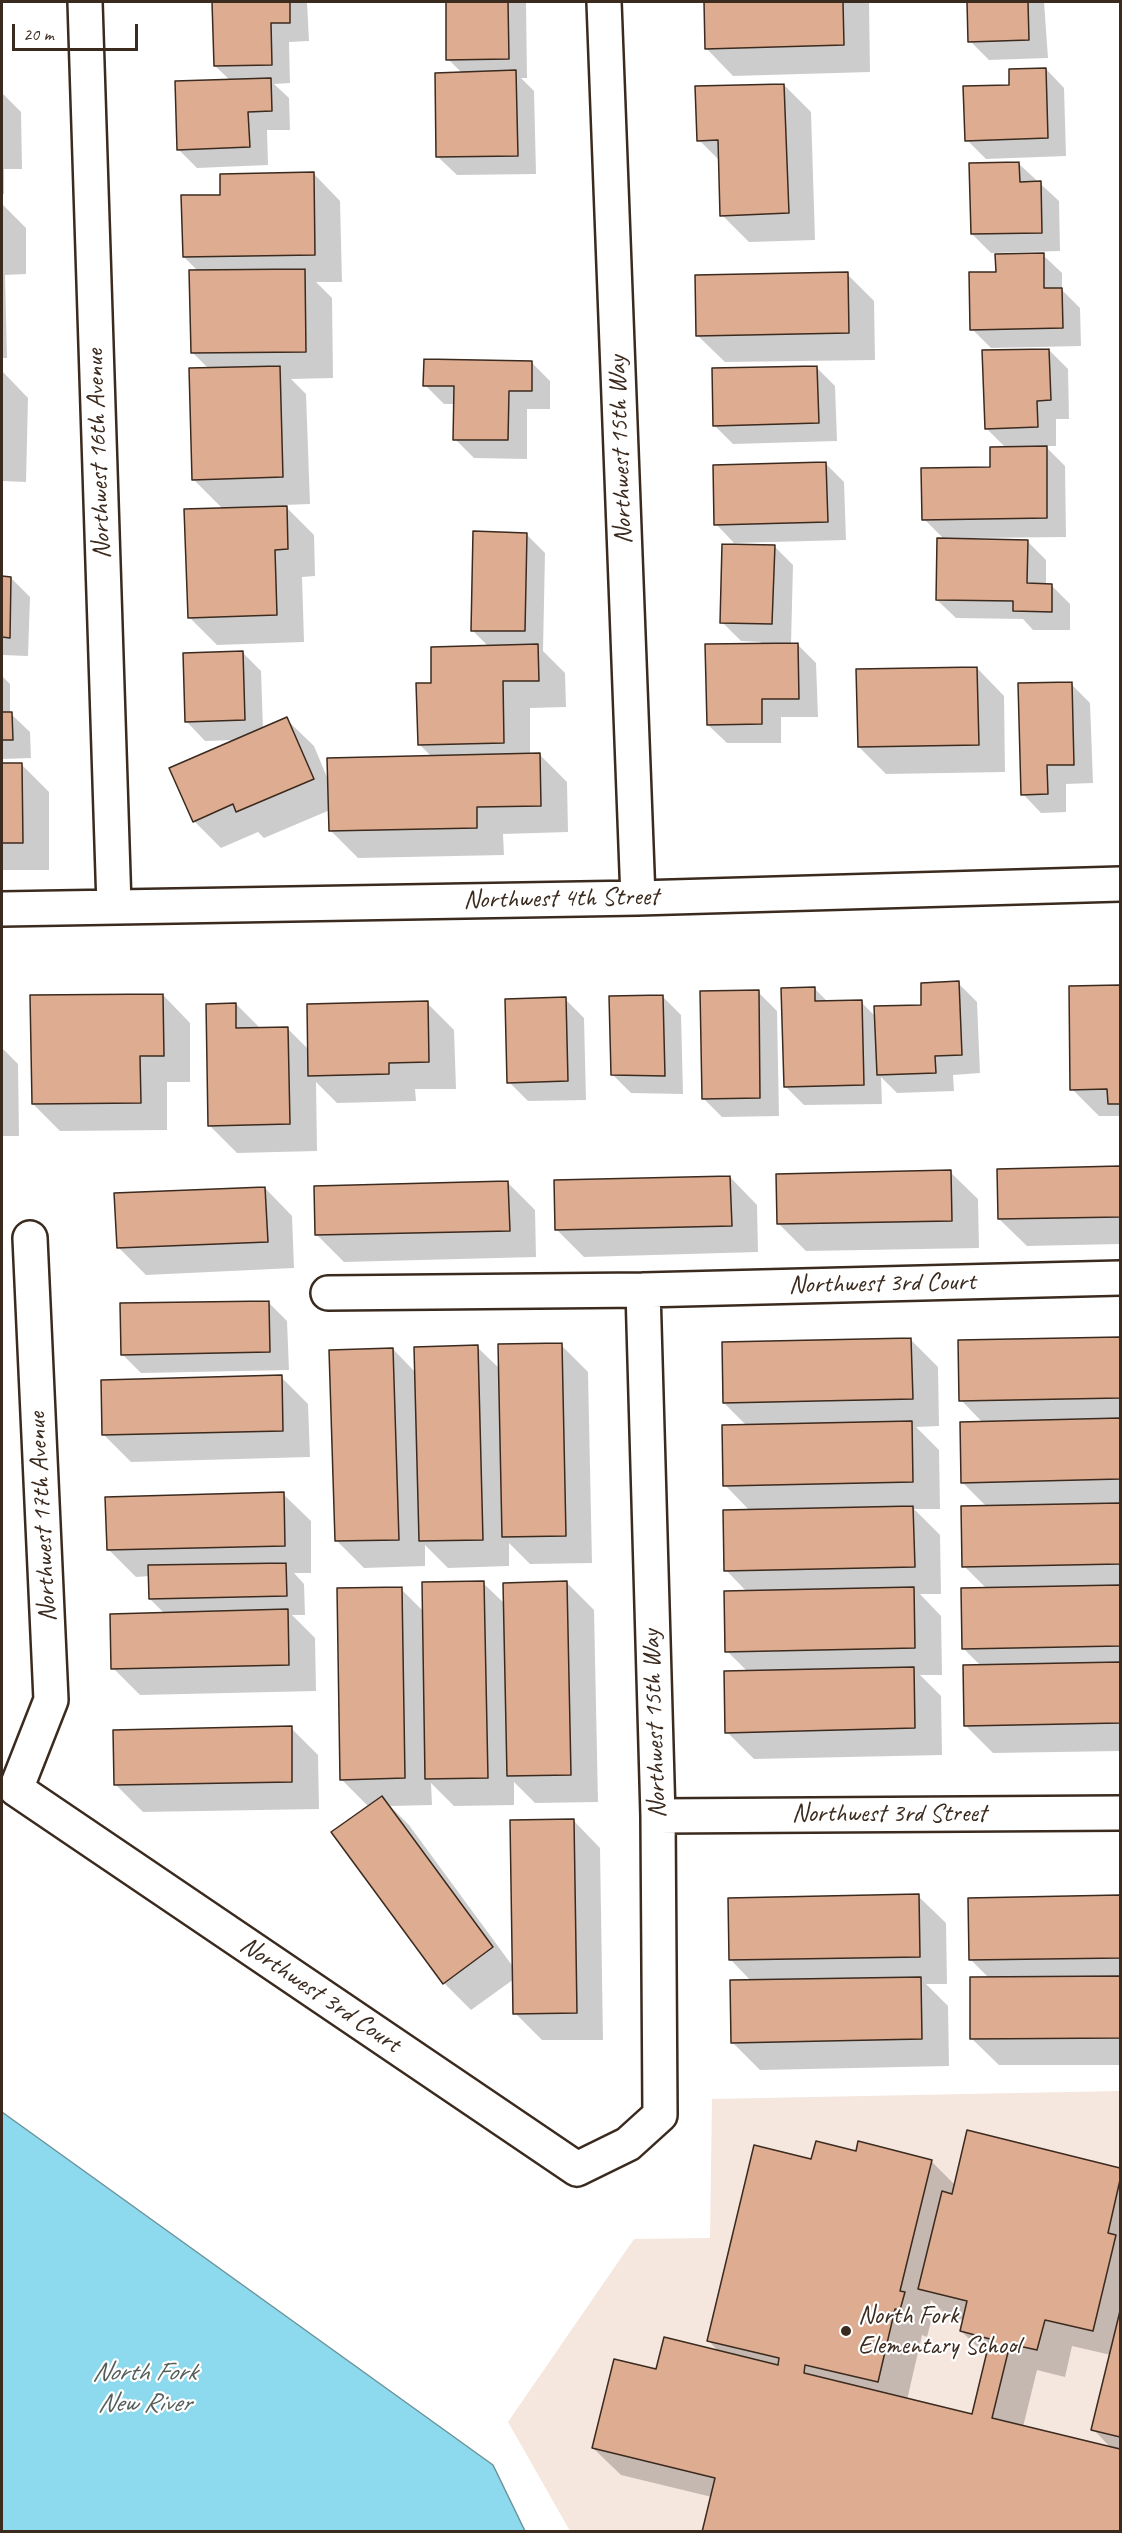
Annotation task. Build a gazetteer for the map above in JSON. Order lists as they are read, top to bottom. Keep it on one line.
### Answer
{"streets":{"street":["Northwest 15th Way","Northwest 16th Avenue","Northwest 4th Street","Northwest 3rd Court","Northwest 17th Avenue","Northwest 3rd Street"]},"crossings":[["Northwest 15th Way","Northwest 4th Street"],["Northwest 15th Way","Northwest 3rd Court"],["Northwest 15th Way","Northwest 3rd Street"],["Northwest 16th Avenue","Northwest 4th Street"],["Northwest 3rd Court","Northwest 17th Avenue"]],"water":["North Fork New River"],"places":["North Fork Elementary School"],"scale_bar":"20 m"}
